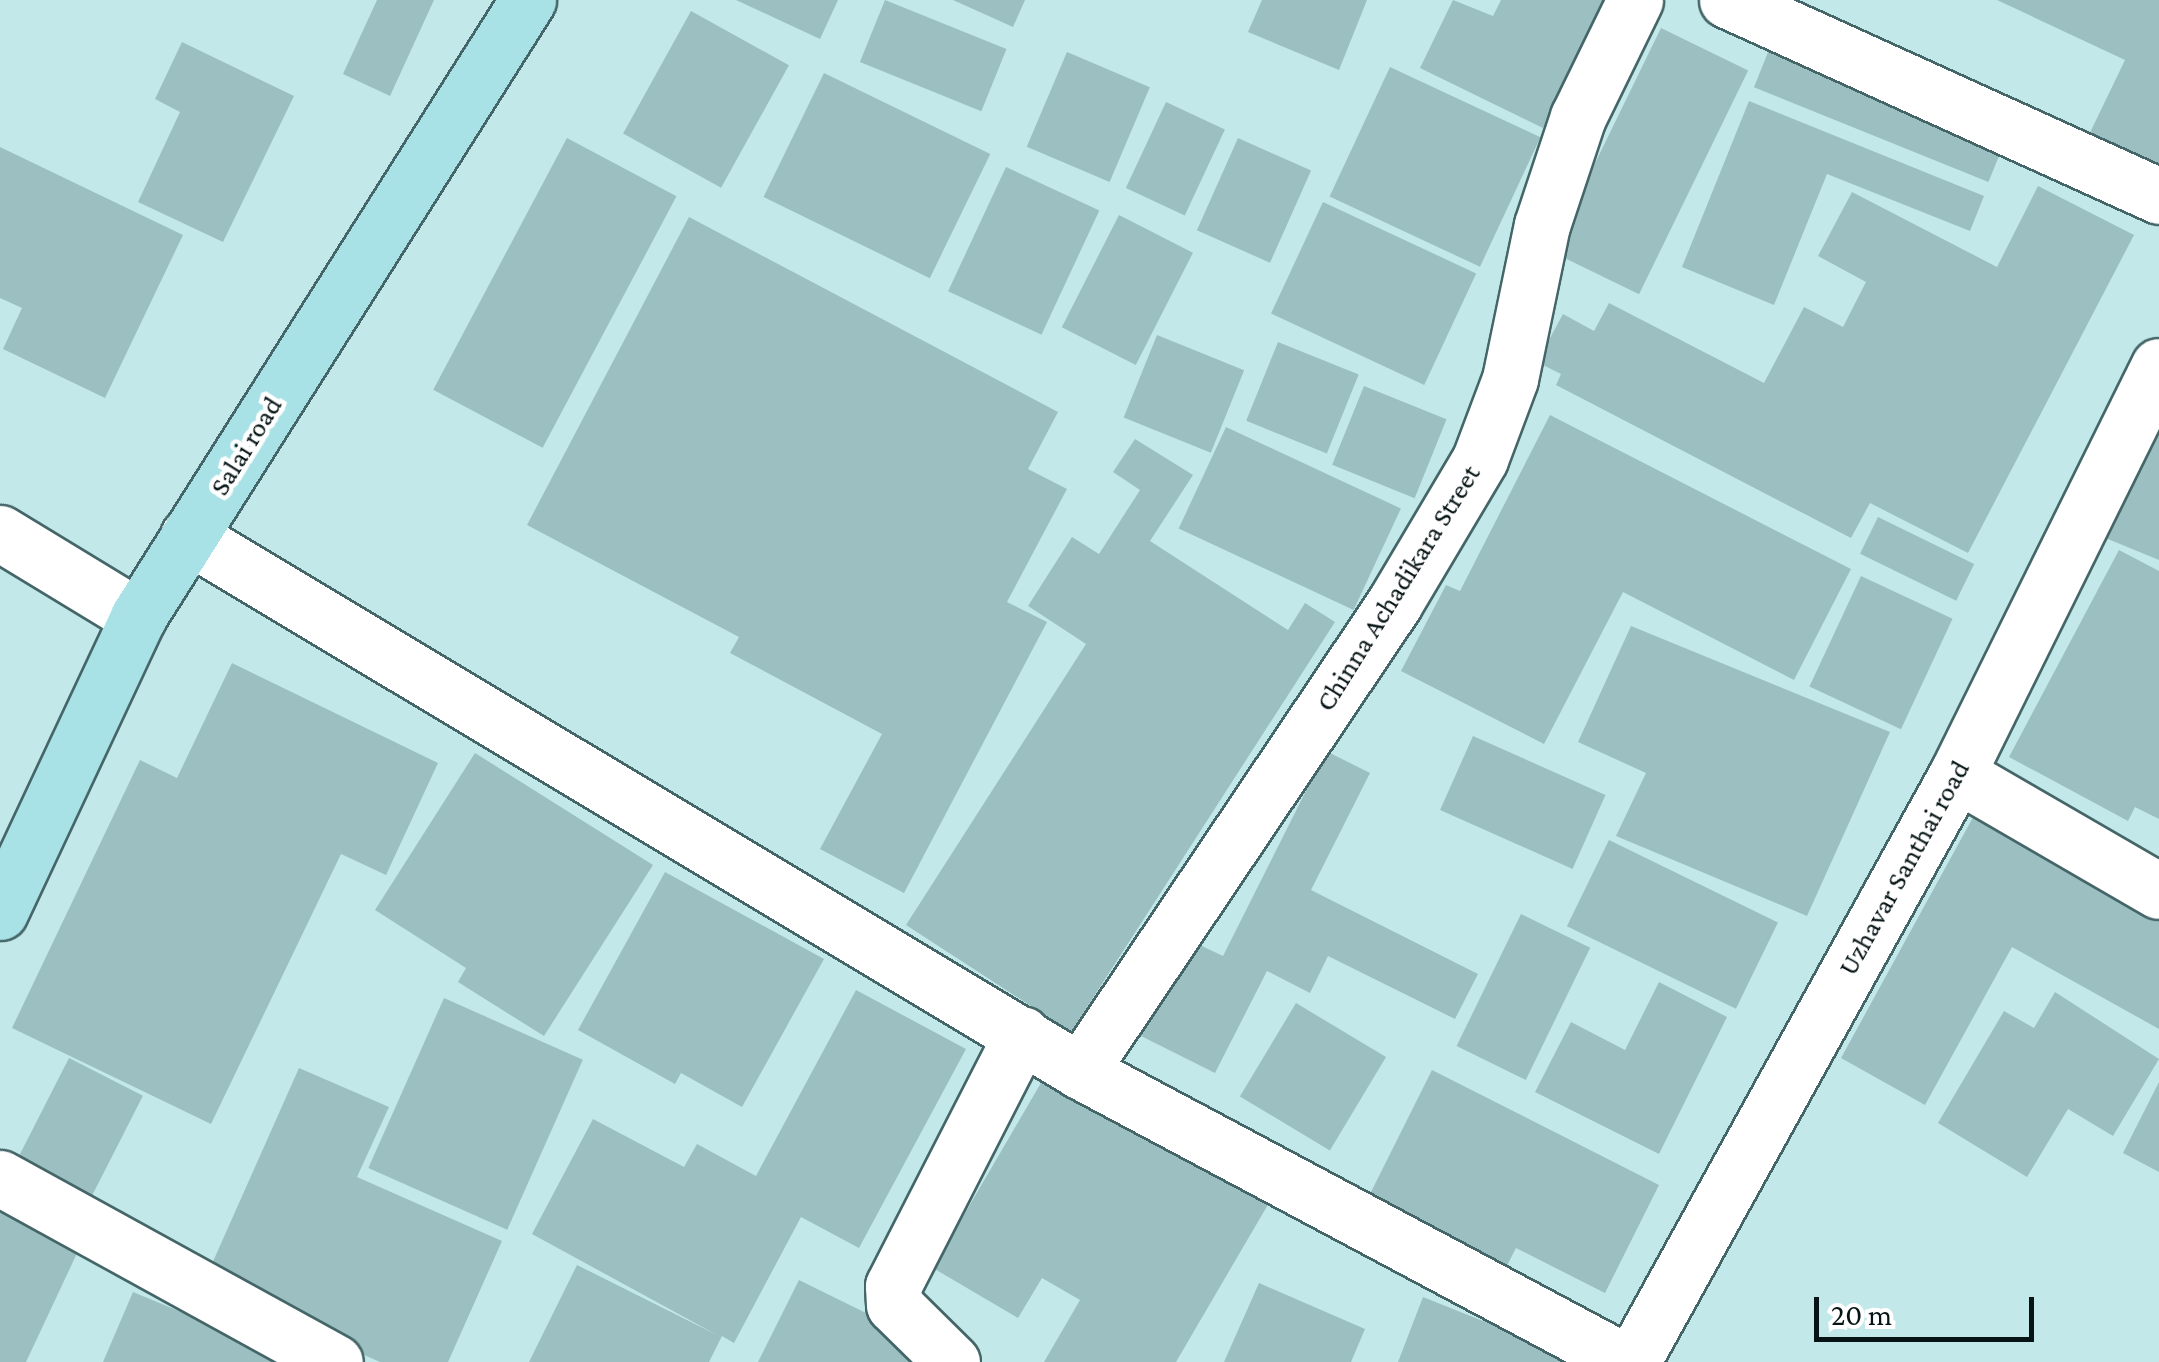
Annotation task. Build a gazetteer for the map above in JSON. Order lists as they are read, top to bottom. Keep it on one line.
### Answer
{"streets":{"main road":["Salai road"],"street":["Chinna Achadikara Street","Uzhavar Santhai road"]},"scale_bar":"20 m"}
